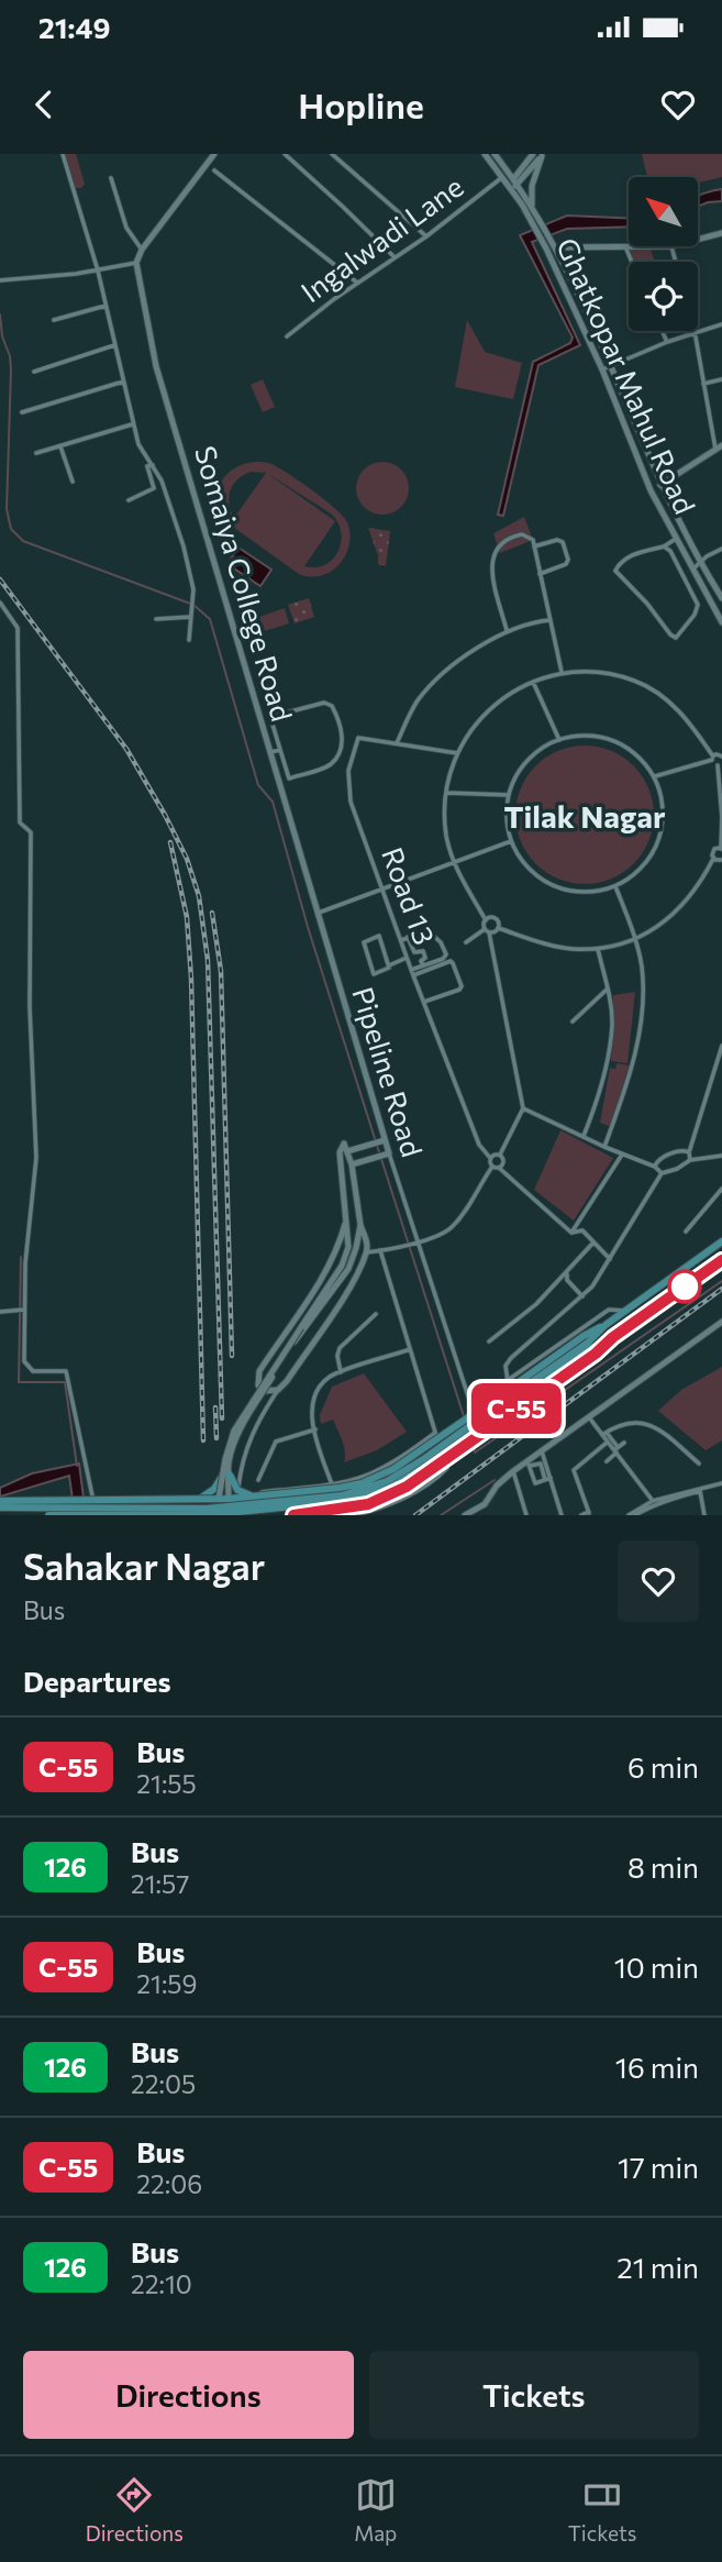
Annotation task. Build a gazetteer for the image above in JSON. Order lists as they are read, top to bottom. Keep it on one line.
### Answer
{"streets":{"street":["Ingalwadi Lane","Ghatkopar Mahul Road","Somaiya College Road","Road 13","Pipeline Road"]},"crossings":[["Ingalwadi Lane","Ghatkopar Mahul Road"],["Somaiya College Road","Pipeline Road"]],"districts":["Tilak Nagar"],"lines":["bus line C-55"],"north":"top left","page":{"status":"21:49","header":"Hopline","on_map":"C-55","heading":[["Sahakar Nagar","Bus"],"Departures"],"list":[{"mark":"C-55","name":"Bus","note":"21:55","value":"6 min"},{"mark":"126","name":"Bus","note":"21:57","value":"8 min"},{"mark":"C-55","name":"Bus","note":"21:59","value":"10 min"},{"mark":"126","name":"Bus","note":"22:05","value":"16 min"},{"mark":"C-55","name":"Bus","note":"22:06","value":"17 min"},{"mark":"126","name":"Bus","note":"22:10","value":"21 min"}],"buttons":["Directions","Tickets"],"tabs":["Directions","Map","Tickets"]}}
